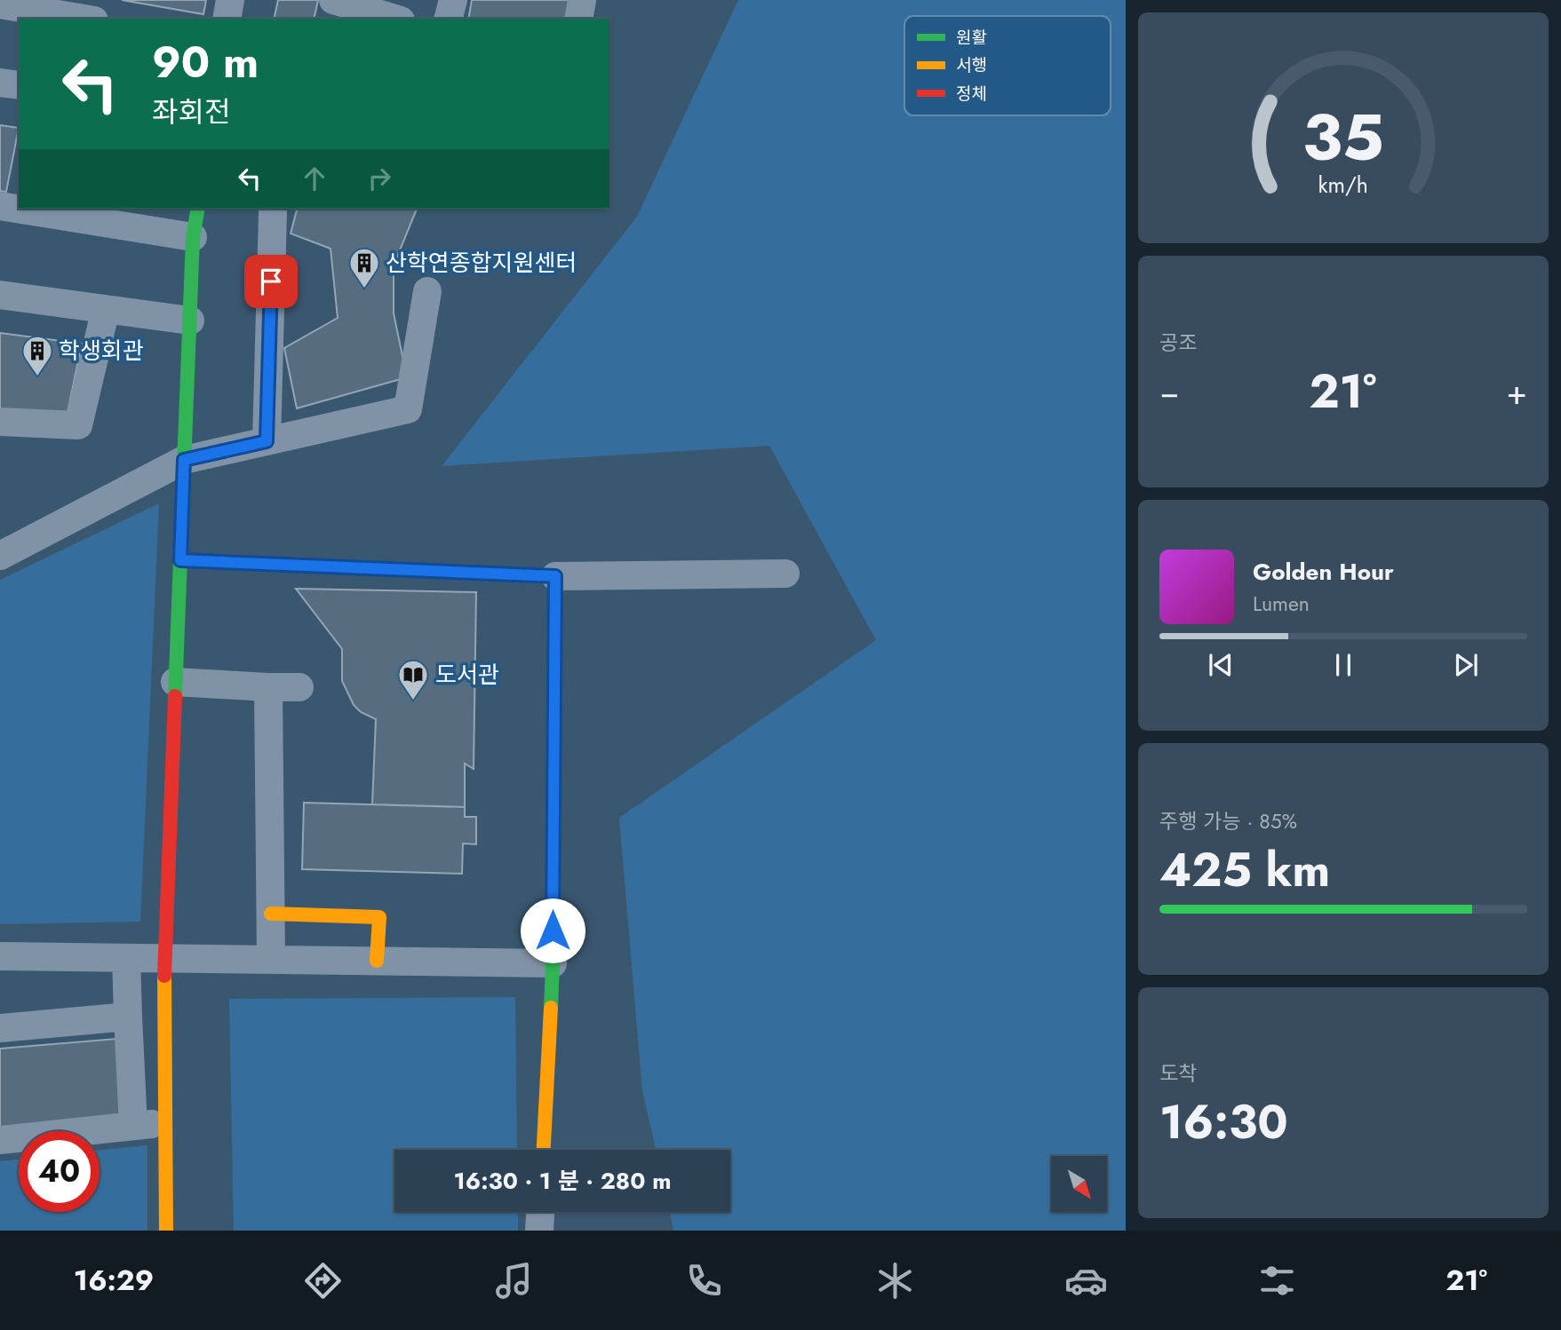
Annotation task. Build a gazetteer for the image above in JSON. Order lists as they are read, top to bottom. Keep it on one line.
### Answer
{"places":{"building":["산학연종합지원센터","학생회관"],"library":["도서관"]},"legend":["원활","서행","정체"],"north":"bottom right","page":{"turn":["90 m","좌회전"],"tile":["공조",["주행 가능 · 85%","425 km"],["도착","16:30"]],"heat":["−","21°","+"],"song":["Golden Hour","Lumen"],"limit":"40","trip":"16:30 · 1 분 · 280 m","tabs":["16:29","21°"],"gauge":["35","km/h"]}}
